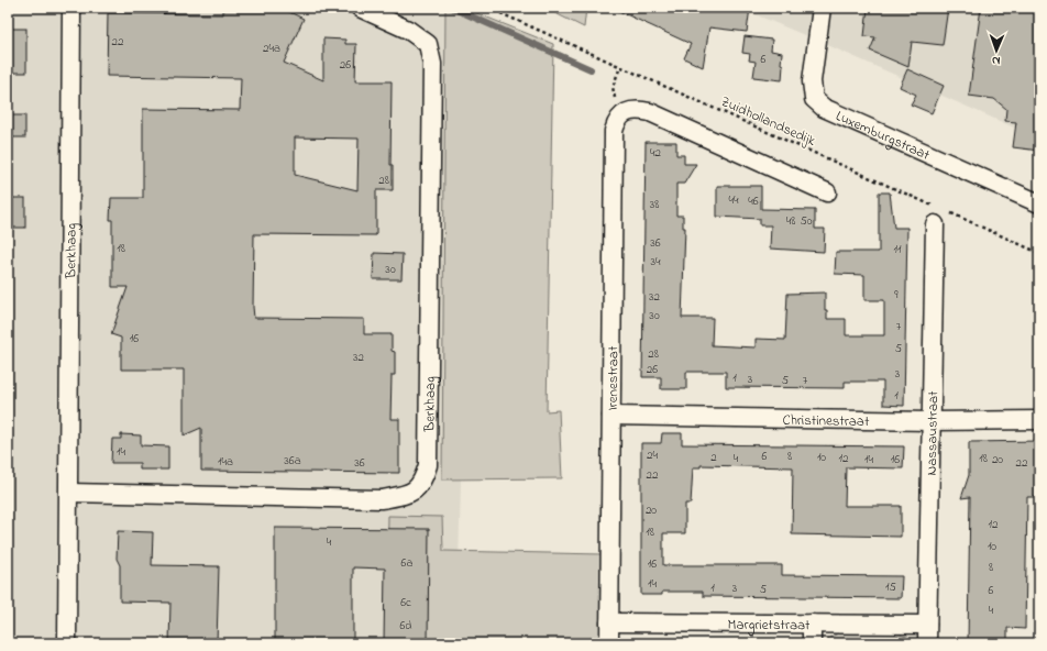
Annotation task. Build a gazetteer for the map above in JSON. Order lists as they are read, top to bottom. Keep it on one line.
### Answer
{"streets":{"street":["Luxemburgstraat","Berkhaag","Irenestraat","Christinestraat","Nassaustraat","Margrietstraat"],"path":["Zuidhollandsedijk"]},"crossings":[["Zuidhollandsedijk","Nassaustraat"],["Irenestraat","Christinestraat"],["Irenestraat","Margrietstraat"],["Christinestraat","Nassaustraat"],["Nassaustraat","Margrietstraat"]],"house_numbers":["22","24a","6","26","42","28","44","46","38","48","50","36","18","11","34","30","9","32","30","7","16","5","28","32","26","3","1","3","5","7","1","14","24","6","8","2","10","4","12","18","14","16","20","36a","14a","36","22","22","20","12","18","4","10","6a","16","8","14","15","1","3","5","6","6c","4","6d"],"north":"bottom"}
